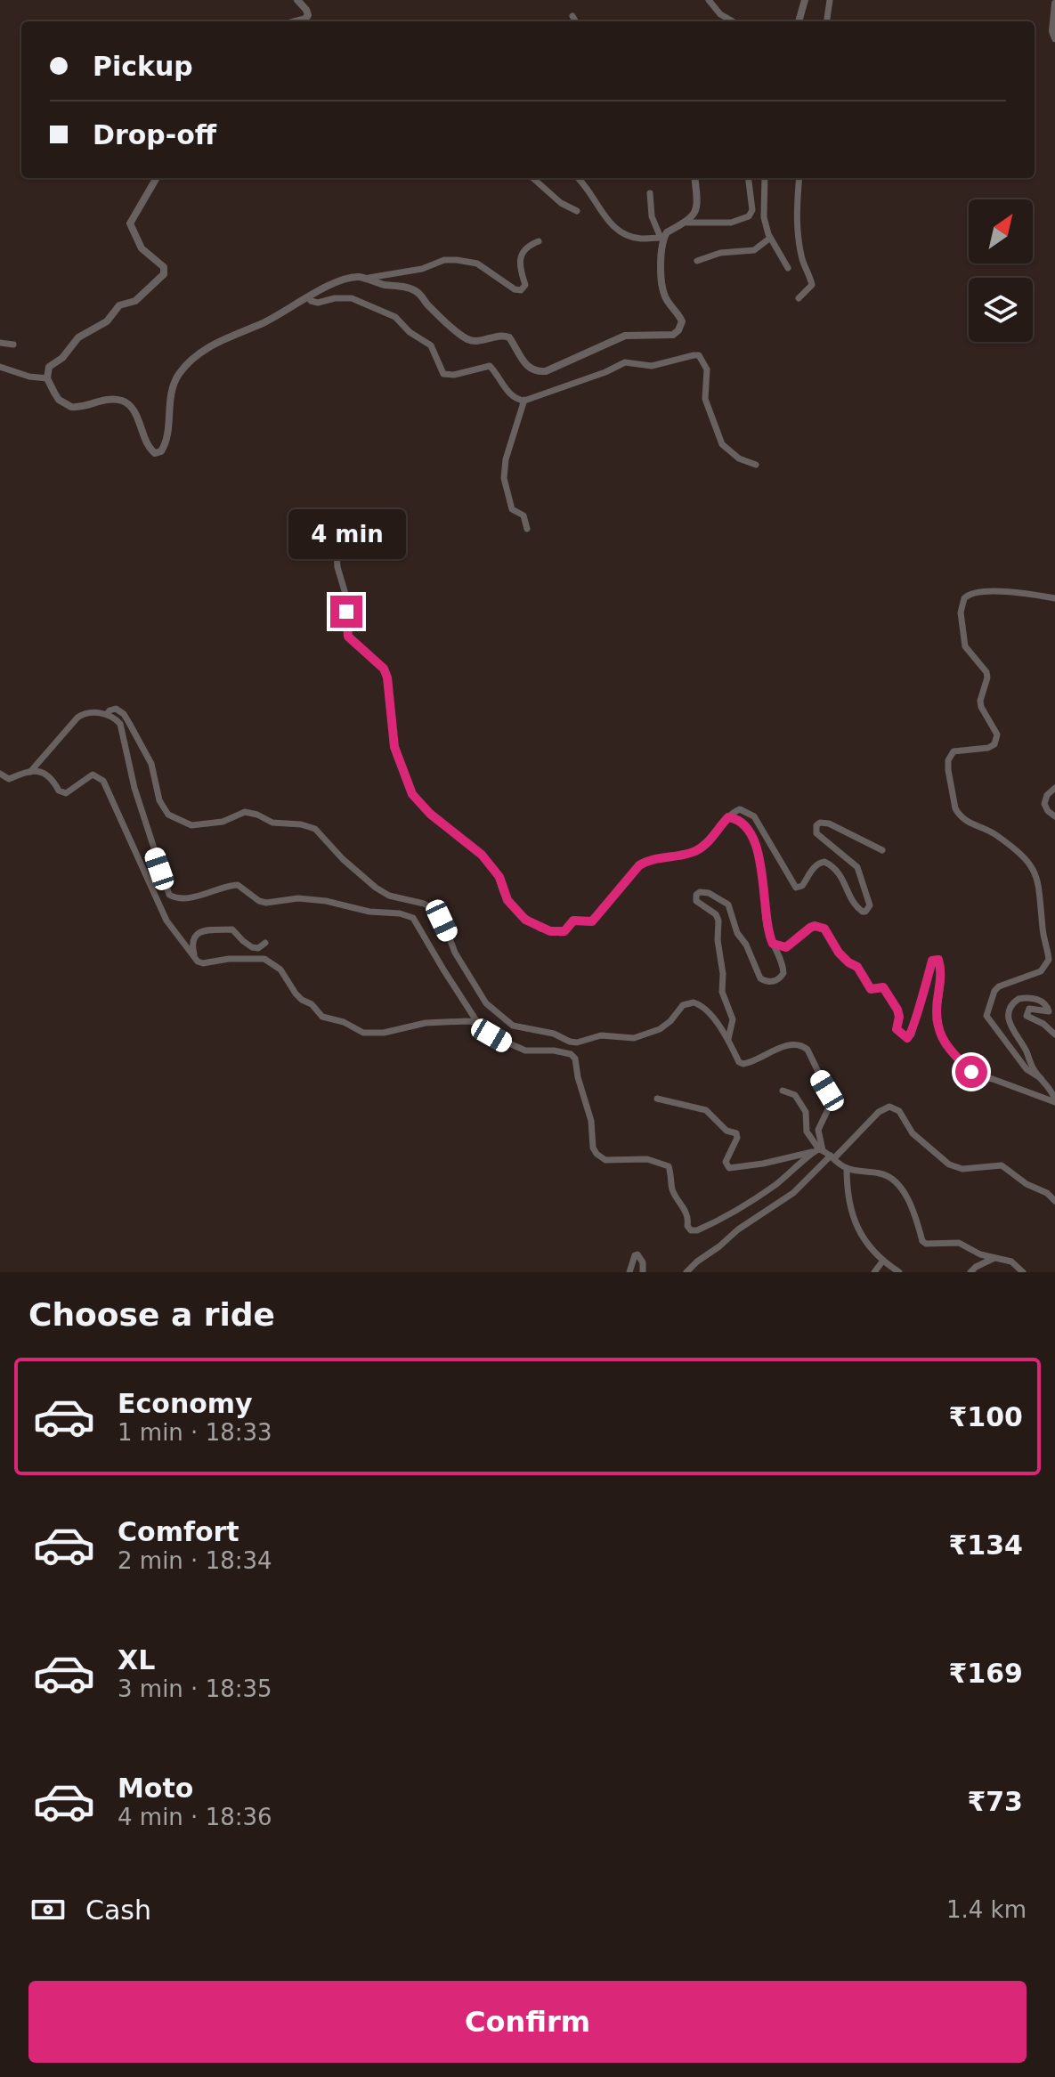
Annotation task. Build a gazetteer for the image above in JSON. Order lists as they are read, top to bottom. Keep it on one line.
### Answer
{"north":"top right","page":{"banner":["Pickup","Drop-off"],"bubble":"4 min","heading":"Choose a ride","list":[{"name":"Economy","note":"1 min · 18:33","value":"₹100"},{"name":"Comfort","note":"2 min · 18:34","value":"₹134"},{"name":"XL","note":"3 min · 18:35","value":"₹169"},{"name":"Moto","note":"4 min · 18:36","value":"₹73"}],"pay":["Cash","1.4 km"],"buttons":"Confirm"}}
